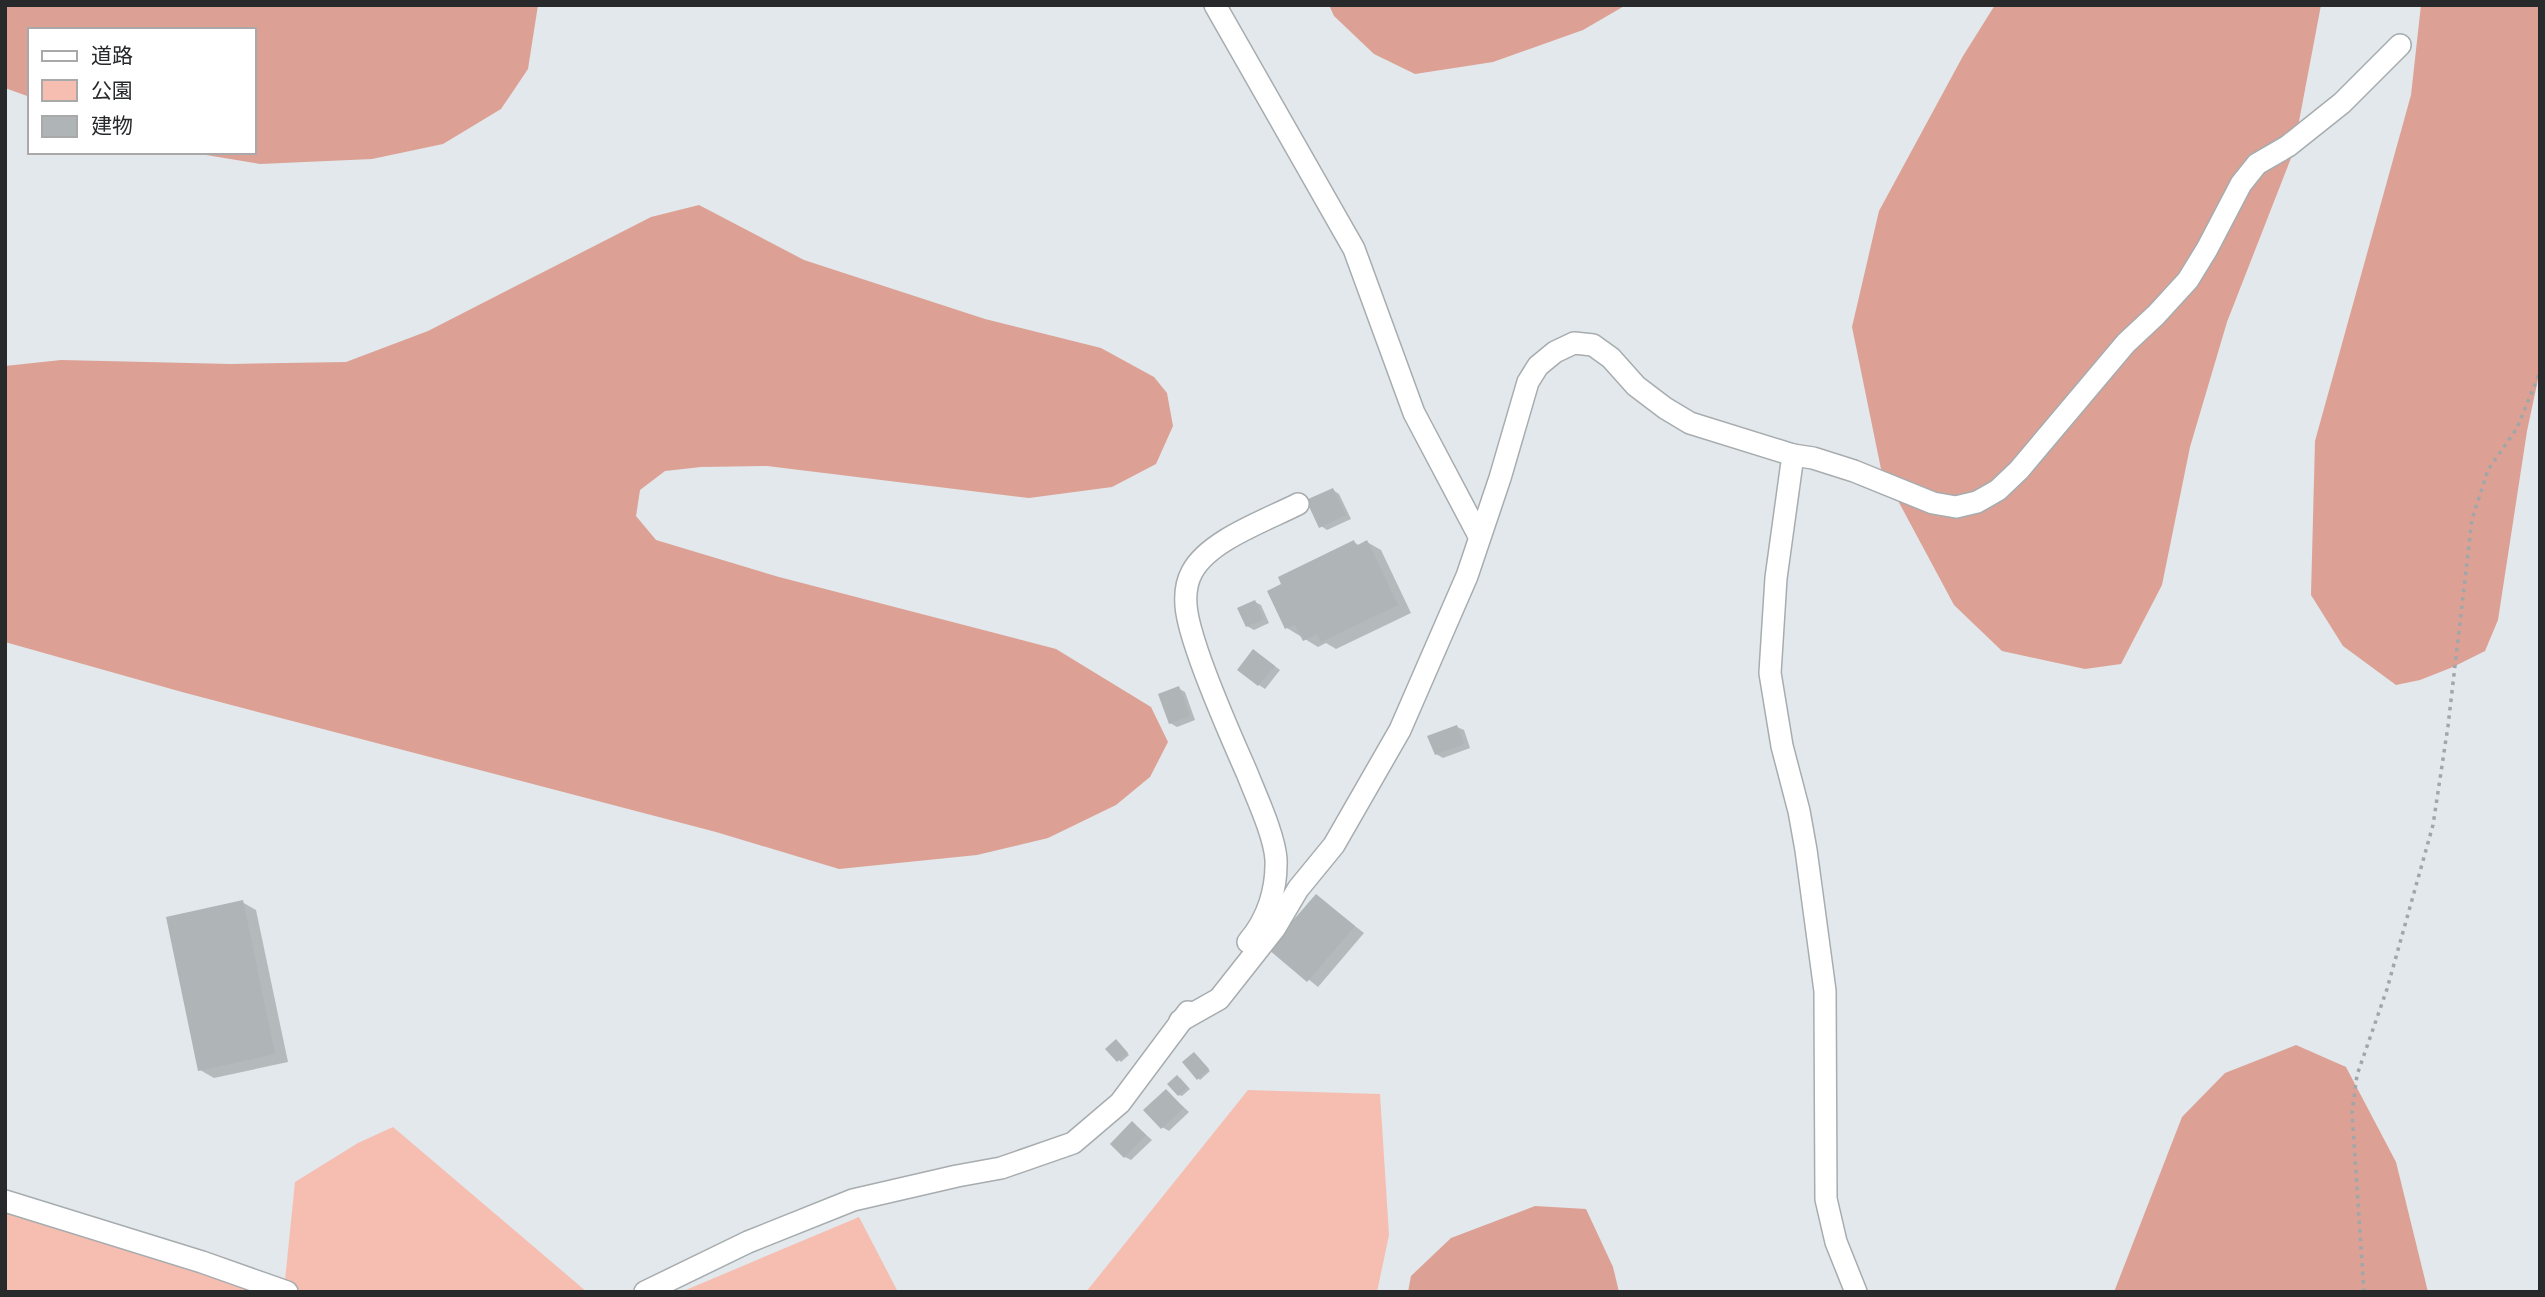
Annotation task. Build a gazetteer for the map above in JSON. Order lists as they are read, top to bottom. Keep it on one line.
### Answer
{"legend":["道路","公園","建物"]}
